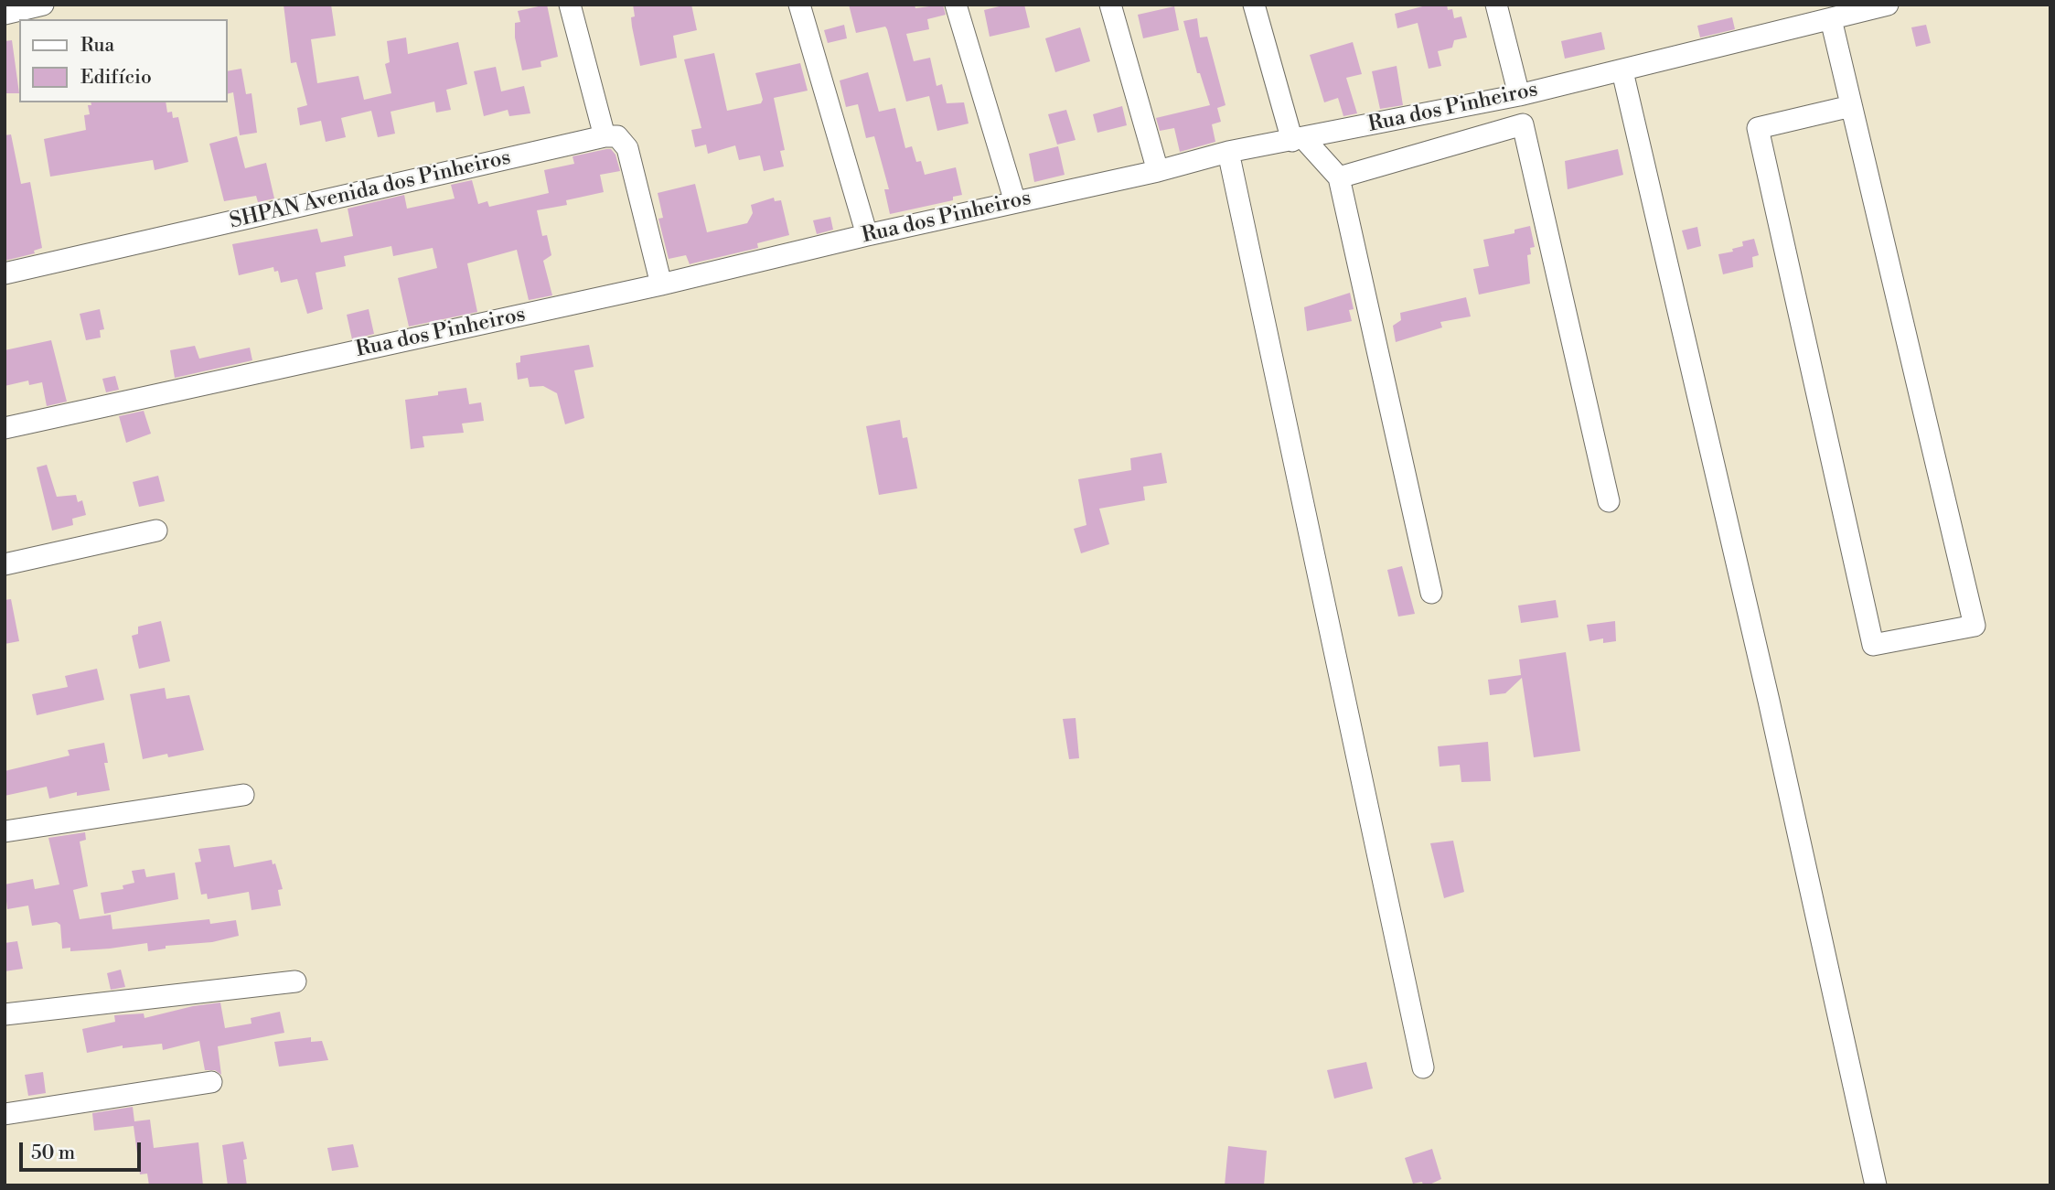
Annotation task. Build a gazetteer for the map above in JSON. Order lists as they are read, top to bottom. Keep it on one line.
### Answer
{"streets":{"street":["Rua dos Pinheiros","SHPAN Avenida dos Pinheiros"]},"legend":["Rua","Edifício"],"scale_bar":"50 m"}
